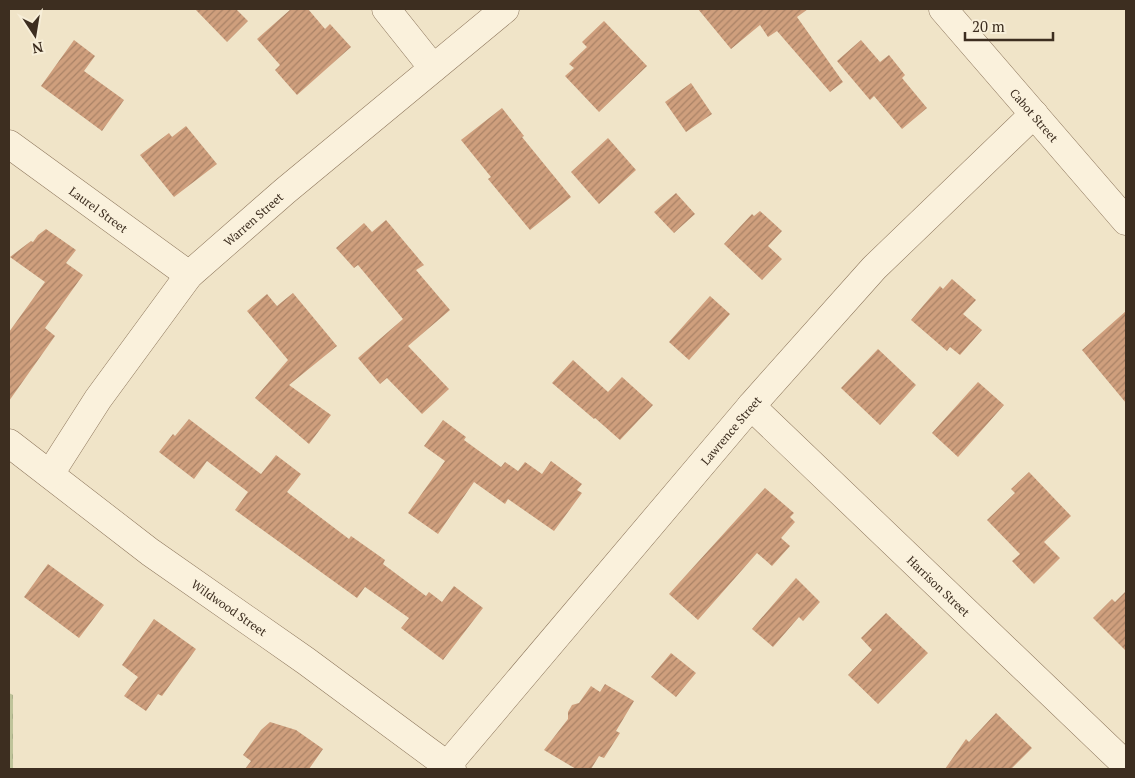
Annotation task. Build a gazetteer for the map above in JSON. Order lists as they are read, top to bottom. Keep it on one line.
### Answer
{"streets":{"street":["Cabot Street","Laurel Street","Warren Street","Lawrence Street","Harrison Street","Wildwood Street"]},"crossings":[["Cabot Street","Lawrence Street"],["Laurel Street","Warren Street"],["Warren Street","Wildwood Street"],["Lawrence Street","Harrison Street"],["Lawrence Street","Wildwood Street"]],"scale_bar":"20 m","north":"bottom"}
